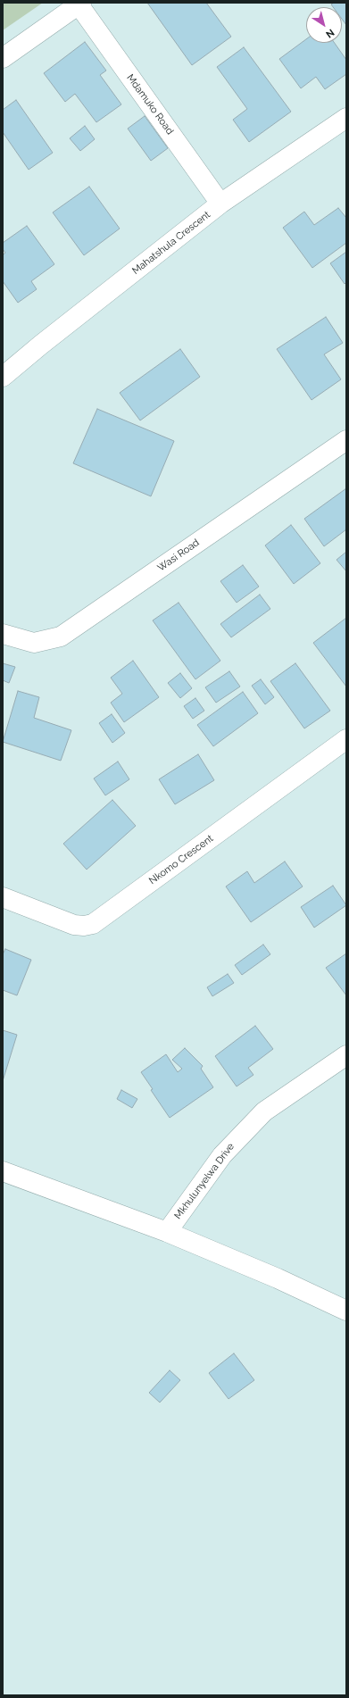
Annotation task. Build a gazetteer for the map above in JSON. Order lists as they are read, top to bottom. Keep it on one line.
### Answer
{"streets":{"street":["Mdamuko Road","Mahatshula Crescent","Wasi Road","Nkomo Crescent","Mkhulunyelwa Drive"]},"crossings":[["Mdamuko Road","Mahatshula Crescent"]],"north":"bottom right"}
